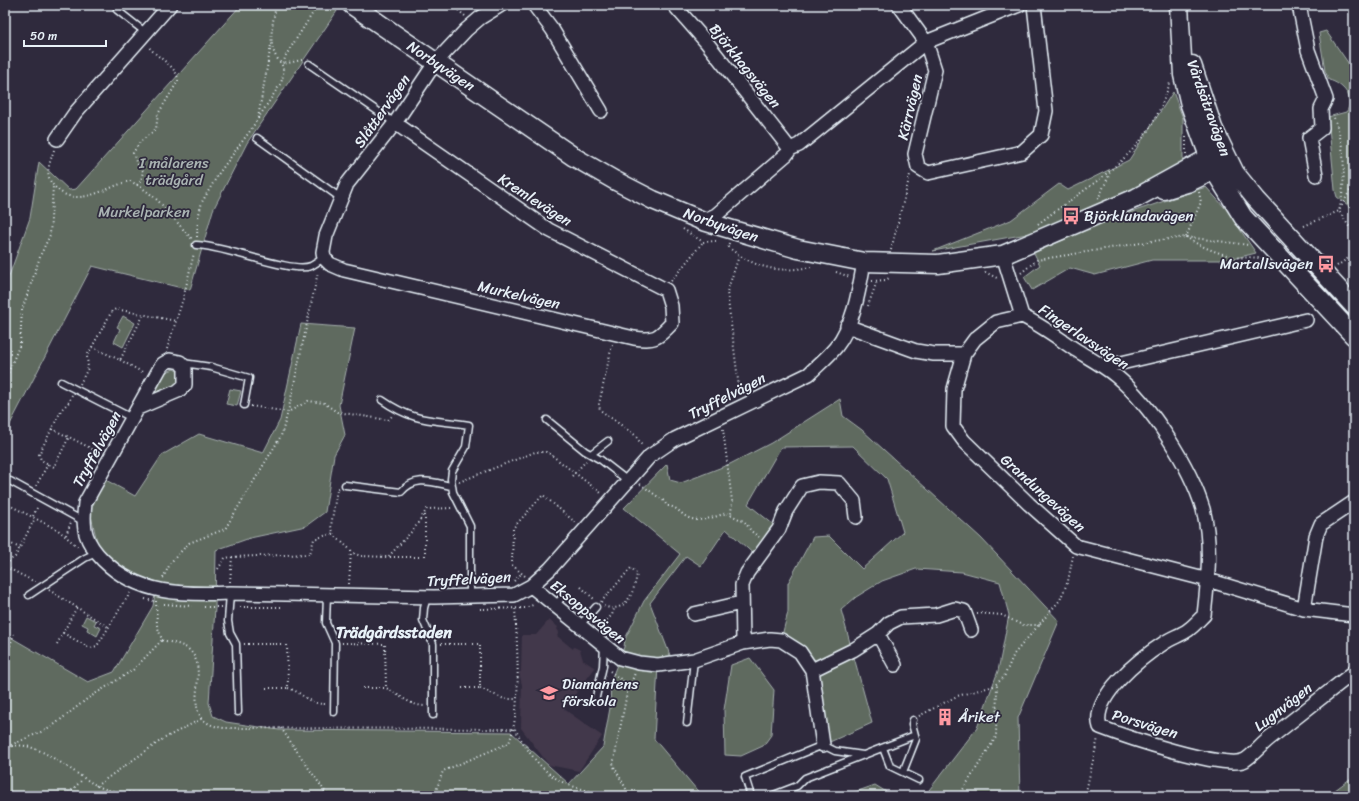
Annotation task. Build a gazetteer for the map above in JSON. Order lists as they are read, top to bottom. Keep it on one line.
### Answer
{"streets":{"street":["Norbyvägen","Björkhagsvägen","Kärrvägen","Vårdsätravägen","Slåttervägen","Kremlevägen","Murkelvägen","Fingerlavsvägen","Tryffelvägen","Grandungevägen","Eksoppsvägen","Lugnvägen","Porsvägen"]},"crossings":[["Norbyvägen","Vårdsätravägen"],["Norbyvägen","Slåttervägen"],["Norbyvägen","Tryffelvägen"],["Slåttervägen","Kremlevägen"],["Slåttervägen","Murkelvägen"],["Kremlevägen","Murkelvägen"],["Fingerlavsvägen","Grandungevägen"],["Fingerlavsvägen","Porsvägen"],["Tryffelvägen","Eksoppsvägen"],["Grandungevägen","Porsvägen"],["Lugnvägen","Porsvägen"]],"districts":["Trädgårdsstaden"],"parks":["I målarens trädgård","Murkelparken"],"places":{"bus stop":["Björklundavägen","Martallsvägen"],"school or university":["Diamantens förskola"],"building":["Åriket"]},"scale_bar":"50 m"}
